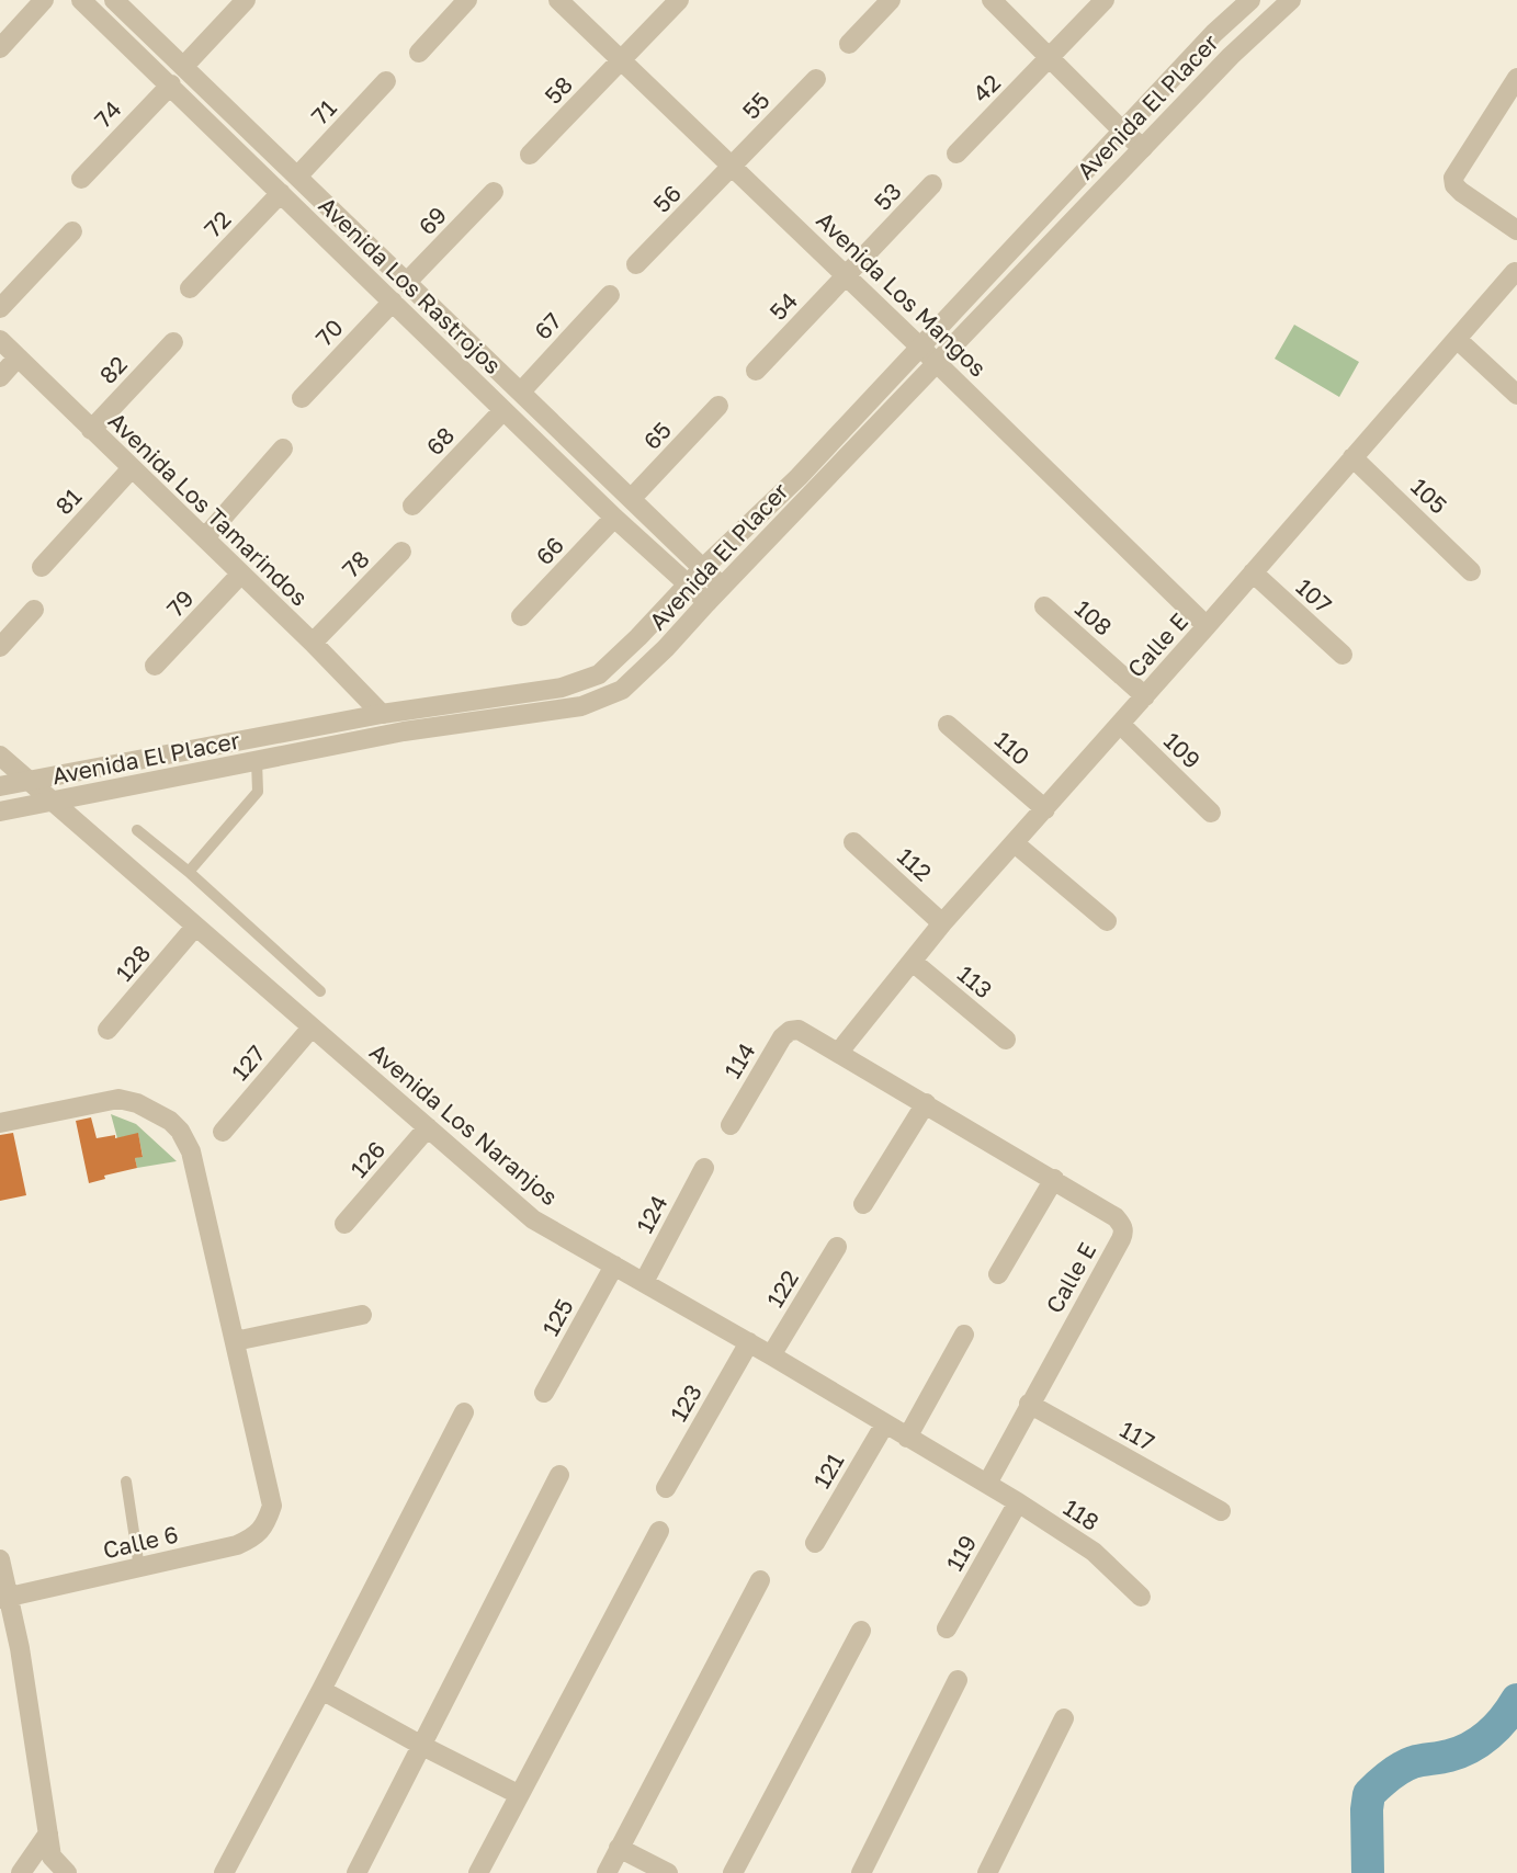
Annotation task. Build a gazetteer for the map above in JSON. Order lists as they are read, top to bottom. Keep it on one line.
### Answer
{"streets":{"street":["42","58","55","Avenida El Placer","71","74","53","56","69","72","Avenida Los Rastrojos","Avenida Los Mangos","54","67","70","82","65","68","105","81","Avenida Los Tamarindos","66","78","107","79","108","Calle E","110","109","112","128","113","114","127","Avenida Los Naranjos","126","124","122","125","123","117","121","118","Calle 6","119"]},"crossings":[["58","Avenida Los Mangos"],["55","56"],["55","Avenida Los Mangos"],["Avenida El Placer","Avenida Los Rastrojos"],["Avenida El Placer","Avenida Los Mangos"],["Avenida El Placer","Avenida Los Tamarindos"],["Avenida El Placer","Avenida Los Naranjos"],["71","Avenida Los Rastrojos"],["74","Avenida Los Rastrojos"],["53","Avenida Los Mangos"],["53","54"],["56","Avenida Los Mangos"],["69","Avenida Los Rastrojos"],["72","Avenida Los Rastrojos"],["Avenida Los Rastrojos","67"],["Avenida Los Rastrojos","70"],["Avenida Los Rastrojos","65"],["Avenida Los Rastrojos","68"],["Avenida Los Rastrojos","66"],["Avenida Los Mangos","54"],["Avenida Los Mangos","Calle E"],["82","Avenida Los Tamarindos"],["105","Calle E"],["81","Avenida Los Tamarindos"],["Avenida Los Tamarindos","78"],["Avenida Los Tamarindos","79"],["107","Calle E"],["108","Calle E"],["Calle E","110"],["Calle E","109"],["Calle E","112"],["Calle E","113"],["Calle E","114"],["Calle E","Avenida Los Naranjos"],["Calle E","117"],["Calle E","118"],["128","Avenida Los Naranjos"],["127","Avenida Los Naranjos"],["Avenida Los Naranjos","126"],["Avenida Los Naranjos","124"],["Avenida Los Naranjos","122"],["Avenida Los Naranjos","125"],["Avenida Los Naranjos","123"],["Avenida Los Naranjos","121"],["Avenida Los Naranjos","118"],["118","119"]]}
